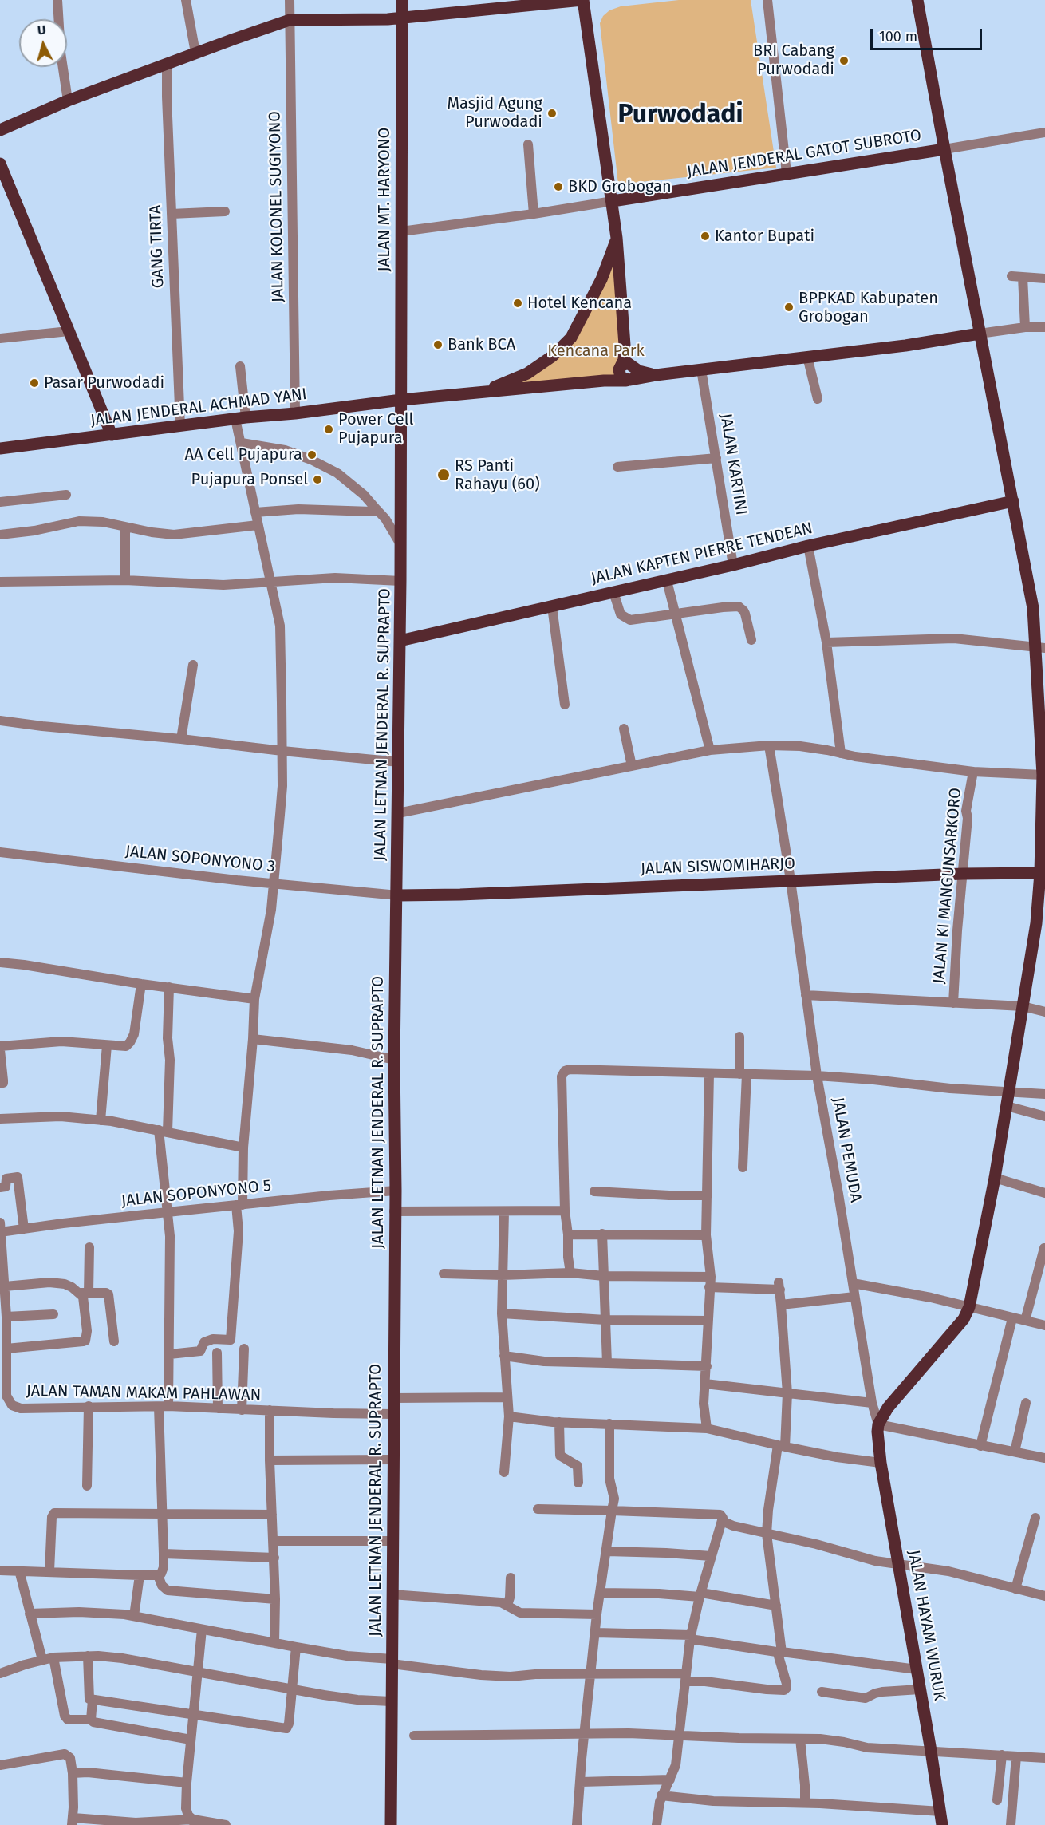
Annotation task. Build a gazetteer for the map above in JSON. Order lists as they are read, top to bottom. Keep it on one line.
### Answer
{"streets":{"main road":["JALAN JENDERAL GATOT SUBROTO","JALAN MT. HARYONO","JALAN JENDERAL ACHMAD YANI","JALAN KAPTEN PIERRE TENDEAN","JALAN LETNAN JENDERAL R. SUPRAPTO","JALAN SISWOMIHARJO","JALAN HAYAM WURUK"],"street":["JALAN KOLONEL SUGIYONO","GANG TIRTA","JALAN KARTINI","JALAN SOPONYONO 3","JALAN KI MANGUNSARKORO","JALAN PEMUDA","JALAN SOPONYONO 5","JALAN TAMAN MAKAM PAHLAWAN"]},"crossings":[["JALAN MT. HARYONO","JALAN JENDERAL ACHMAD YANI"],["JALAN MT. HARYONO","JALAN LETNAN JENDERAL R. SUPRAPTO"],["JALAN KOLONEL SUGIYONO","JALAN JENDERAL ACHMAD YANI"],["GANG TIRTA","JALAN JENDERAL ACHMAD YANI"],["JALAN JENDERAL ACHMAD YANI","JALAN LETNAN JENDERAL R. SUPRAPTO"],["JALAN KARTINI","JALAN KAPTEN PIERRE TENDEAN"],["JALAN KAPTEN PIERRE TENDEAN","JALAN LETNAN JENDERAL R. SUPRAPTO"],["JALAN LETNAN JENDERAL R. SUPRAPTO","JALAN SOPONYONO 3"],["JALAN LETNAN JENDERAL R. SUPRAPTO","JALAN SISWOMIHARJO"],["JALAN LETNAN JENDERAL R. SUPRAPTO","JALAN SOPONYONO 5"],["JALAN LETNAN JENDERAL R. SUPRAPTO","JALAN TAMAN MAKAM PAHLAWAN"],["JALAN SOPONYONO 3","JALAN SISWOMIHARJO"],["JALAN SISWOMIHARJO","JALAN KI MANGUNSARKORO"],["JALAN SISWOMIHARJO","JALAN PEMUDA"],["JALAN PEMUDA","JALAN HAYAM WURUK"],["JALAN SOPONYONO 5","JALAN TAMAN MAKAM PAHLAWAN"]],"districts":["Purwodadi"],"parks":["Kencana Park"],"places":["BRI Cabang Purwodadi","Masjid Agung Purwodadi","BKD Grobogan","Kantor Bupati","Hotel Kencana","BPPKAD Kabupaten Grobogan","Bank BCA","Pasar Purwodadi","Power Cell Pujapura","AA Cell Pujapura","RS Panti Rahayu (60)","Pujapura Ponsel"],"scale_bar":"100 m","north":"top"}
